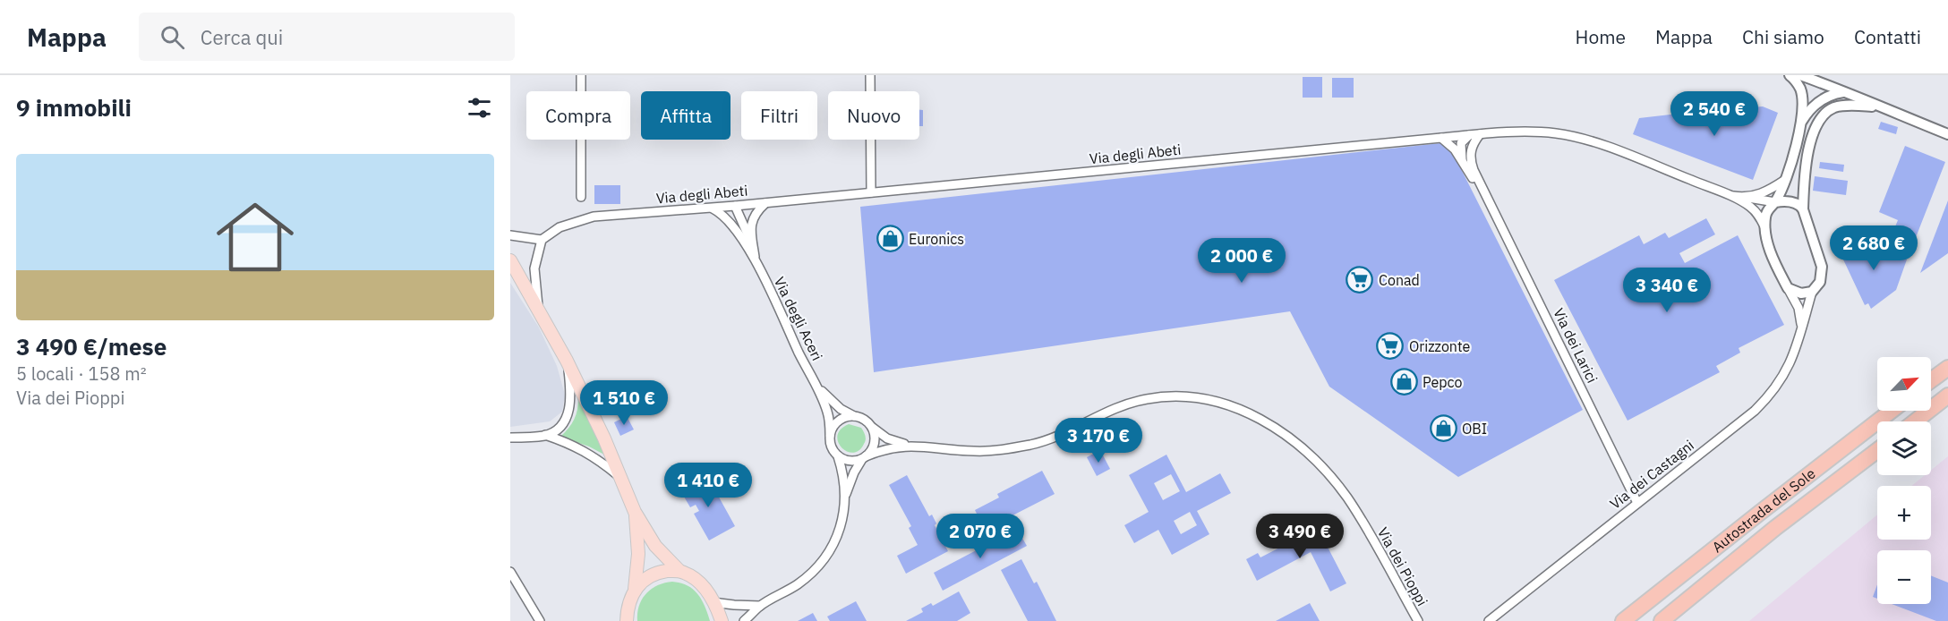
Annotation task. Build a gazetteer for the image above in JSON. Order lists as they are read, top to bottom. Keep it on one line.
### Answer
{"streets":{"highway":["Autostrada del Sole"],"street":["Via degli Abeti","Via degli Aceri","Via dei Larici","Via dei Castagni","Via dei Pioppi"]},"crossings":[["Via degli Abeti","Via degli Aceri"],["Via degli Abeti","Via dei Larici"],["Via degli Aceri","Via dei Pioppi"],["Via dei Larici","Via dei Castagni"]],"places":{"shop":["Euronics","Pepco","OBI"],"supermarket":["Conad","Orizzonte"]},"north":"top right","page":{"header":"Mappa","search":"Cerca qui","nav":["Home","Mappa","Chi siamo","Contatti"],"heading":"9 immobili","price":["2 540 €","2 680 €","2 000 €","3 340 €","1 510 €","3 170 €","1 410 €","2 070 €","3 490 €"],"chip":["Compra","Affitta","Filtri","Nuovo"],"list":[{"name":"3 490 €/mese","note":"5 locali · 158 m² · Via dei Pioppi"}],"map_buttons":["+","−"]}}
